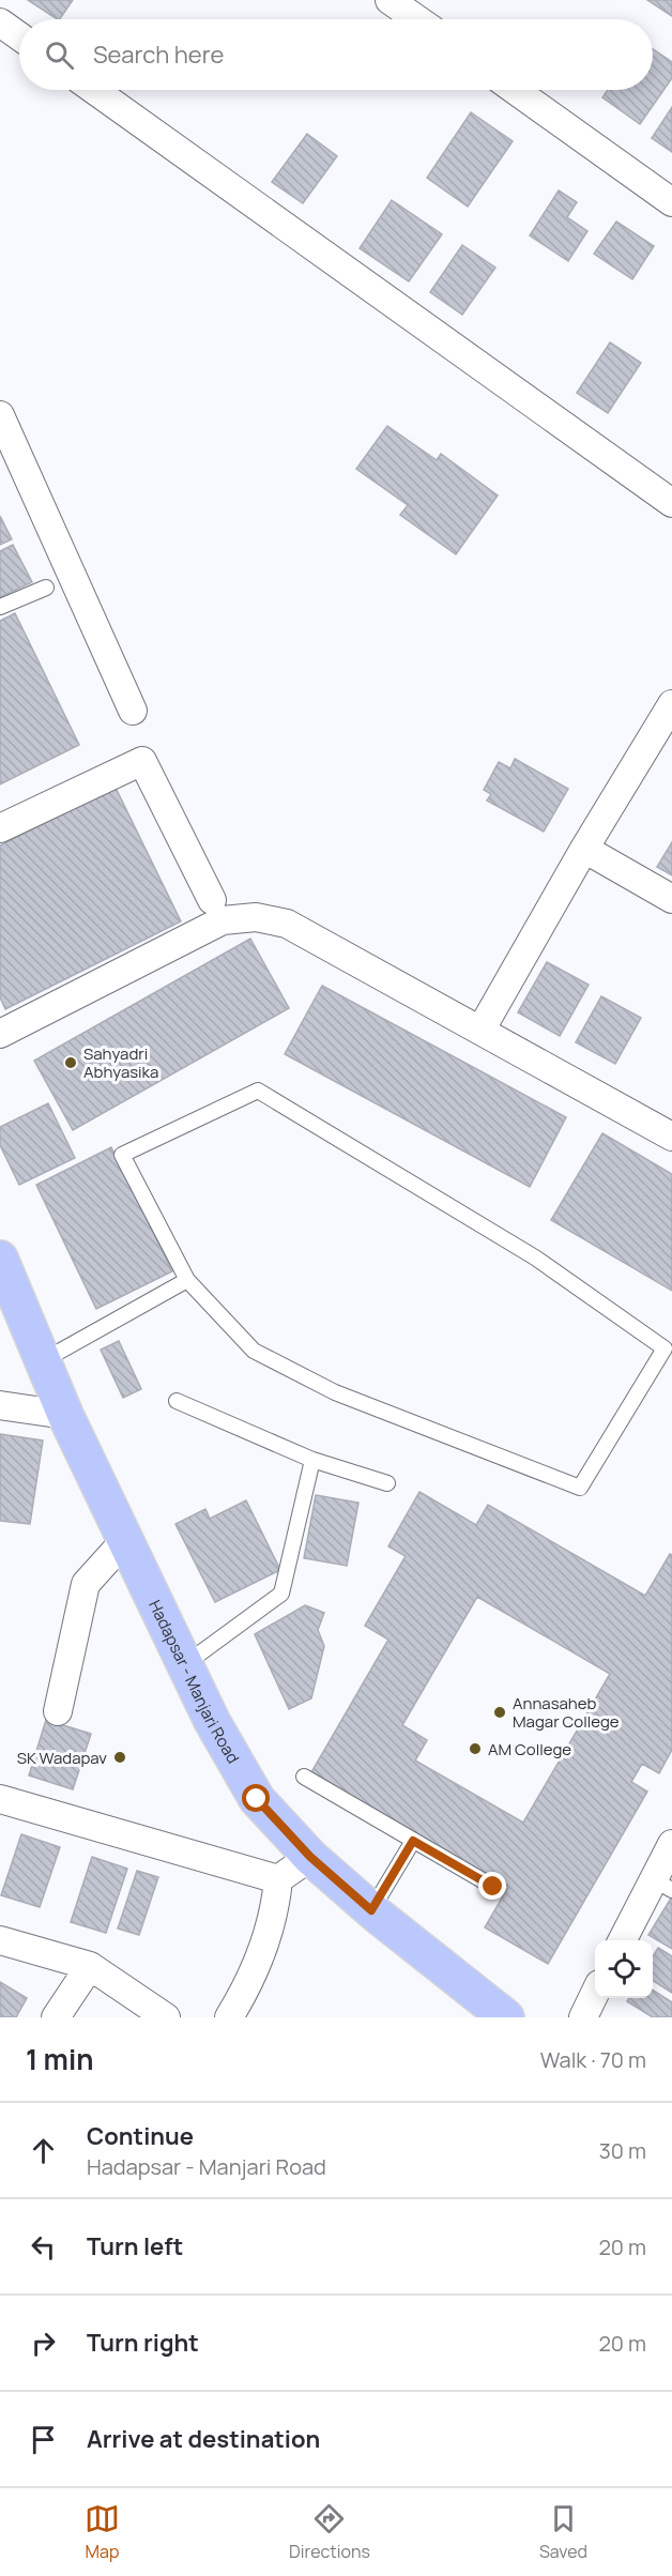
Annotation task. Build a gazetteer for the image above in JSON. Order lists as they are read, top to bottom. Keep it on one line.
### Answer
{"streets":{"main road":["Hadapsar - Manjari Road"]},"places":["Sahyadri Abhyasika","Annasaheb Magar College","AM College","SK Wadapav"],"page":{"search":"Search here","heading":["1 min","Walk · 70 m"],"list":[["Continue","Hadapsar - Manjari Road","30 m"],["Turn left","20 m"],["Turn right","20 m"],"Arrive at destination"],"nav":["Map","Directions","Saved"]}}
